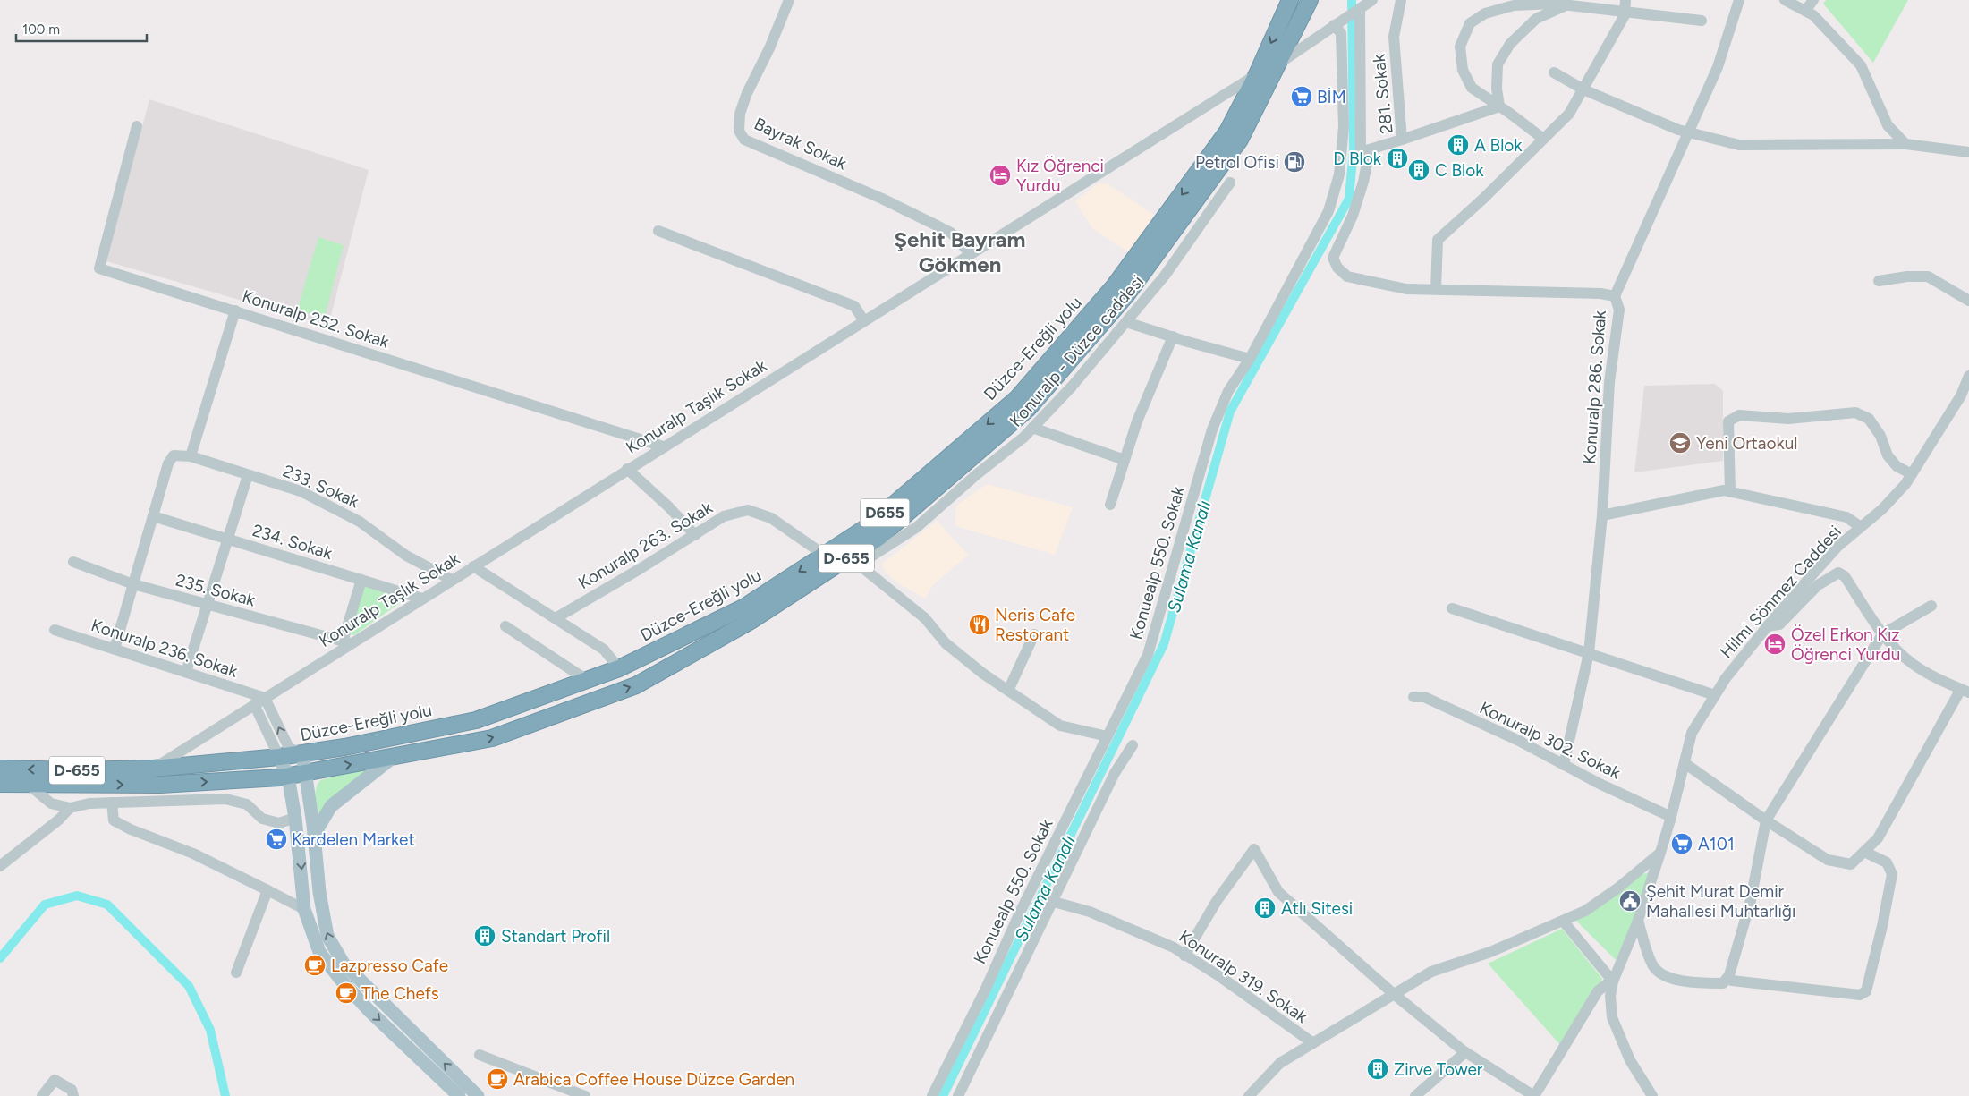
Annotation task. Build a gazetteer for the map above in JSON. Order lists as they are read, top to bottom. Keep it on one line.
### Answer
{"streets":{"highway":["Düzce-Ereğli yolu","D655","D-655"],"street":["281. Sokak","Bayrak Sokak","Konuralp 252. Sokak","Konuralp - Düzce caddesi","Konuralp 286. Sokak","Konuralp Taşlık Sokak","233. Sokak","234. Sokak","Konuralp 263. Sokak","Konuealp 550. Sokak","235. Sokak","Hilmi Sönmez Caddesi","Konuralp 236. Sokak","Konuralp 302. Sokak","Konuralp 319. Sokak"]},"crossings":[["Bayrak Sokak","Konuralp Taşlık Sokak"],["Konuralp 252. Sokak","Konuralp Taşlık Sokak"],["Düzce-Ereğli yolu","Konuralp - Düzce caddesi"],["Düzce-Ereğli yolu","Konuralp Taşlık Sokak"],["Düzce-Ereğli yolu","Konuralp 263. Sokak"],["Konuralp 286. Sokak","Konuralp 302. Sokak"],["Konuralp Taşlık Sokak","233. Sokak"],["Konuralp Taşlık Sokak","234. Sokak"],["Konuralp Taşlık Sokak","235. Sokak"],["Konuralp Taşlık Sokak","Konuralp 236. Sokak"],["233. Sokak","234. Sokak"],["Hilmi Sönmez Caddesi","Konuralp 302. Sokak"]],"districts":["Şehit Bayram Gökmen"],"water":["Sulama Kanalı"],"places":{"supermarket":["BİM","Kardelen Market","A101"],"building":["A Blok","D Blok","C Blok","Atlı Sitesi","Standart Profil","Zirve Tower"],"fuel station":["Petrol Ofisi"],"hotel":["Kız Öğrenci Yurdu","Özel Erkon Kız Öğrenci Yurdu"],"school or university":["Yeni Ortaokul"],"restaurant":["Neris Cafe Restorant"],"public building":["Şehit Murat Demir Mahallesi Muhtarlığı"],"cafe":["Lazpresso Cafe","The Chefs","Arabica Coffee House Düzce Garden"]},"scale_bar":"100 m"}
